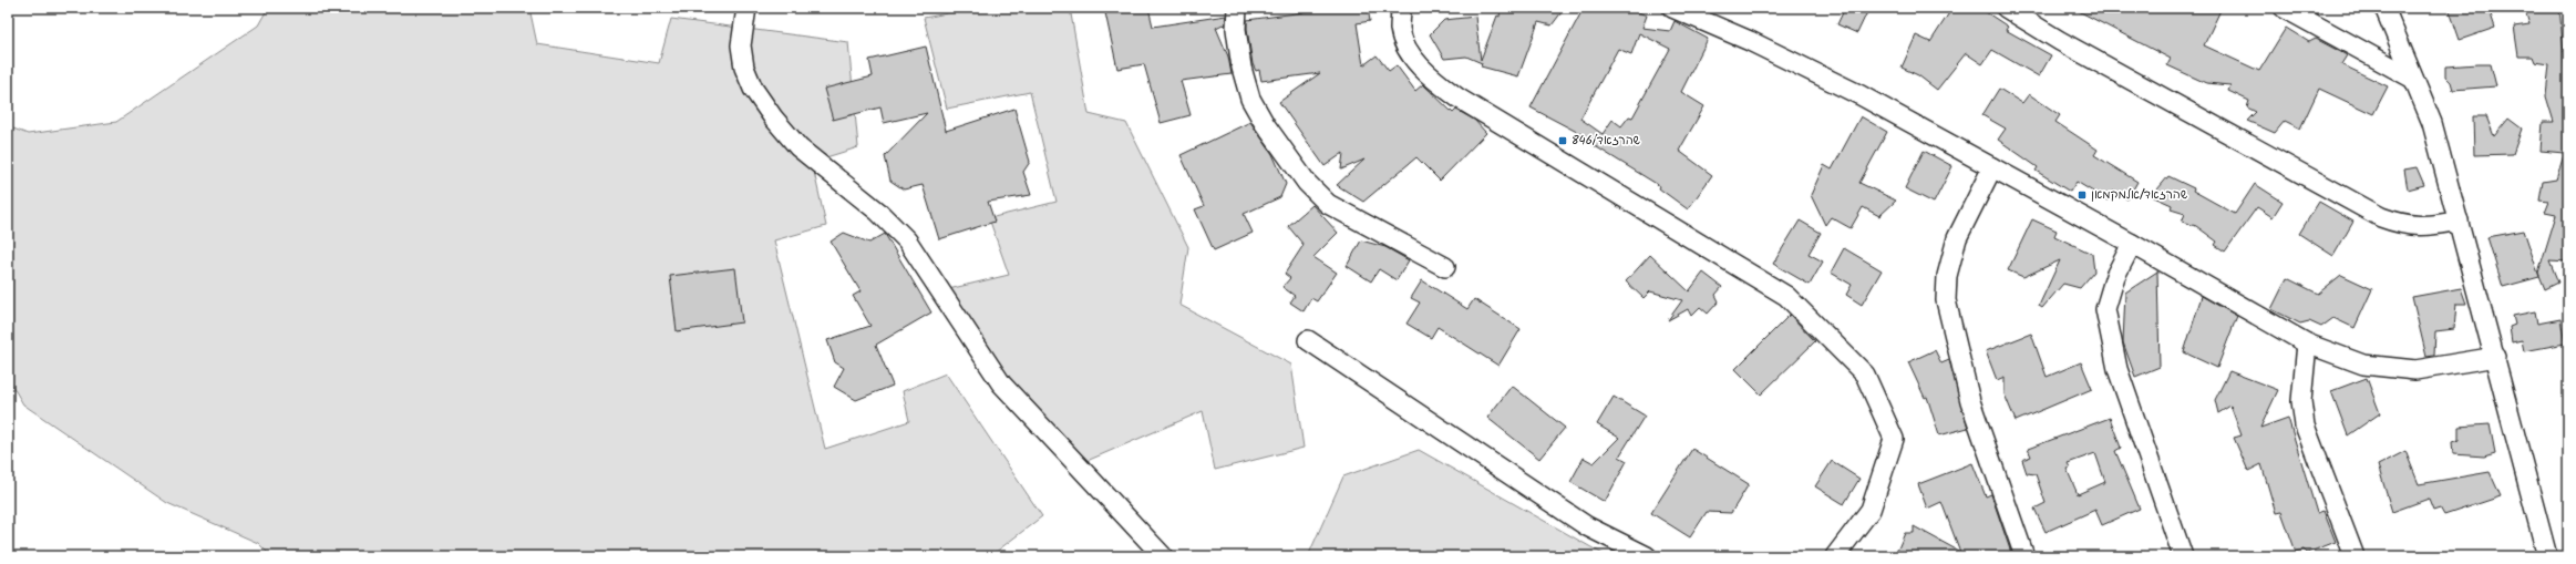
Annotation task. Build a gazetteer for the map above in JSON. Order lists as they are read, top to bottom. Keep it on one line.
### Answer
{"places":{"transit":["846/שהרזאד","שהרזאד/אלמקמאן"]}}
